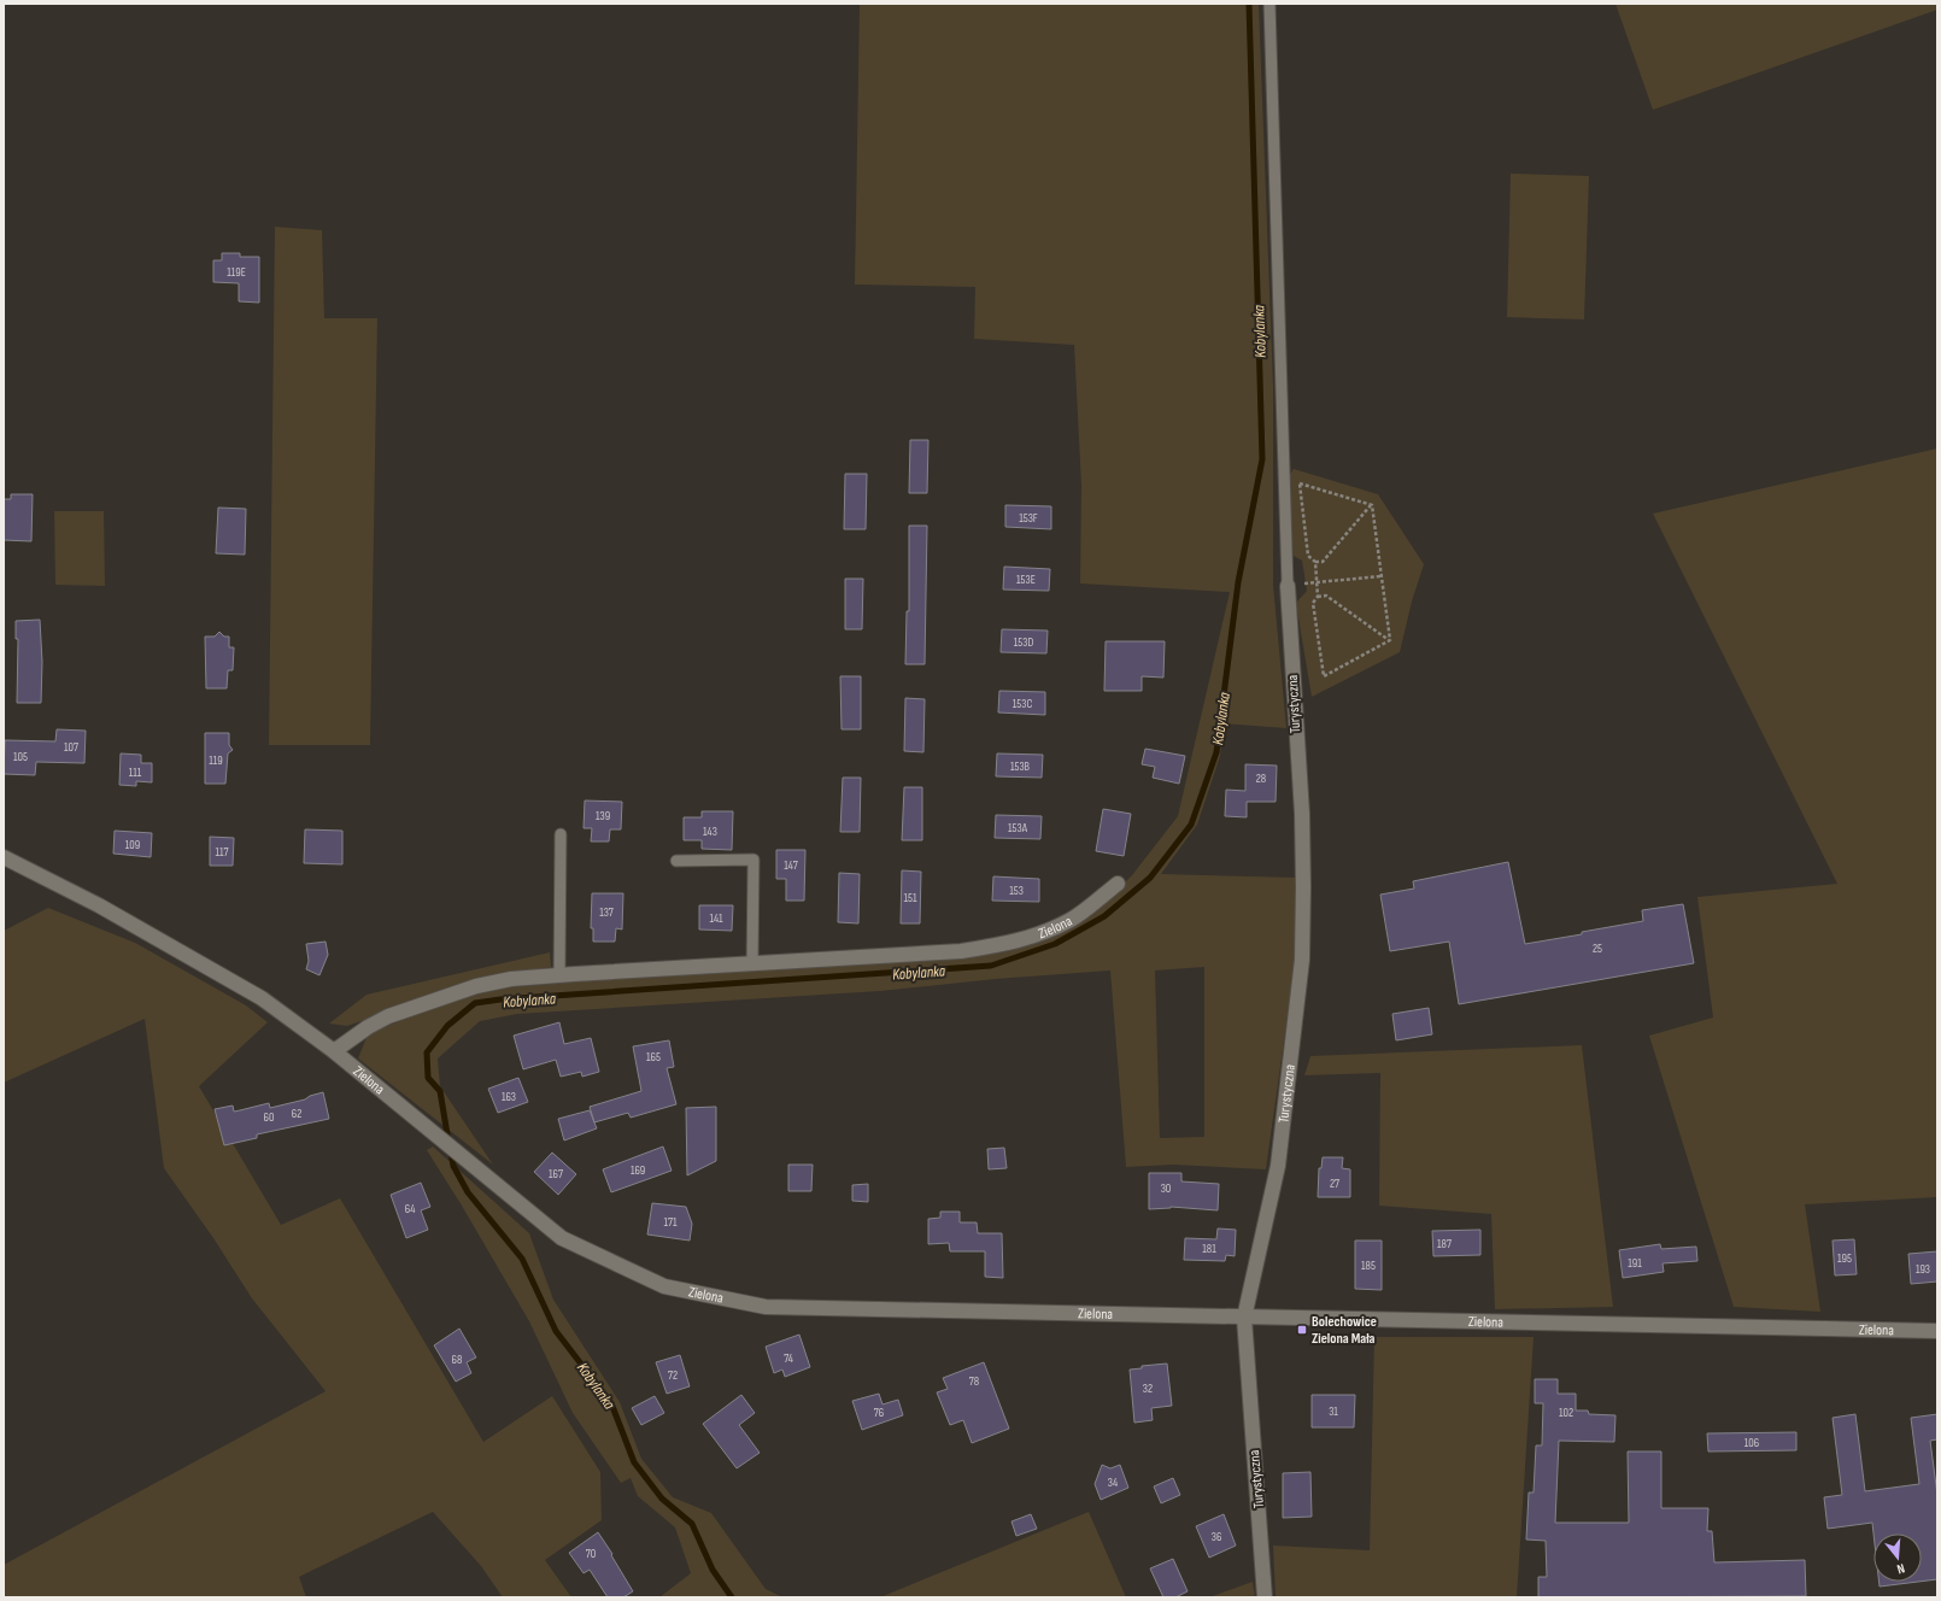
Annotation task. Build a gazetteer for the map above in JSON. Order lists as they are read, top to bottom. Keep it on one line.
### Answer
{"streets":{"street":["Turystyczna","Zielona"]},"crossings":[["Turystyczna","Zielona"]],"water":["Kobylanka"],"places":{"transit":["Bolechowice Zielona Mała"]},"house_numbers":["119E","153F","153E","153D","153C","107","105","119","153B","111","28","139","153A","143","109","117","147","153","151","137","141","25","165","163","62","60","169","167","27","30","64","171","187","181","195","191","185","193","74","68","72","78","32","31","76","102","106","34","36","70"],"north":"bottom"}
